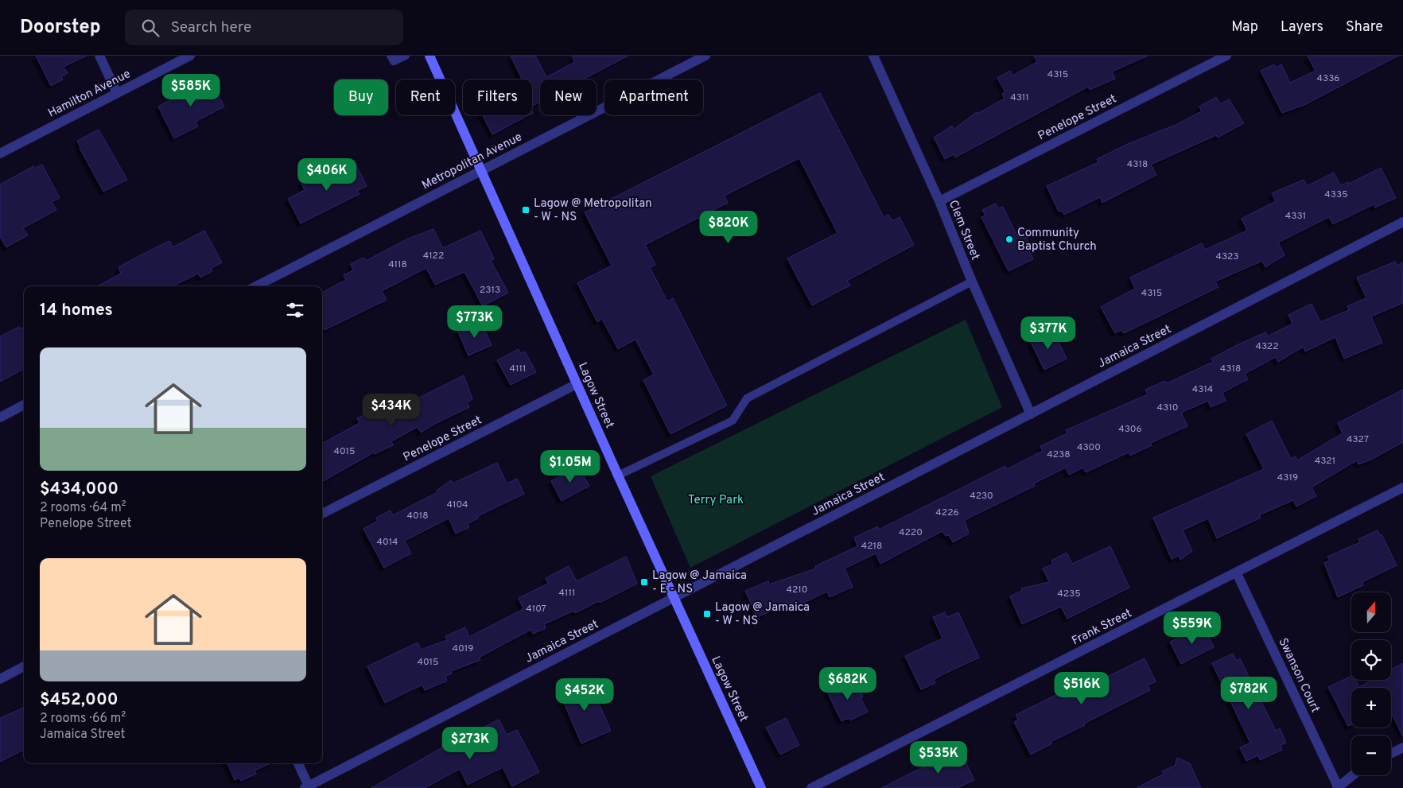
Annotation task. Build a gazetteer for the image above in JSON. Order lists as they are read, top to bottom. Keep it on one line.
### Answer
{"streets":{"street":["Hamilton Avenue","Penelope Street","Metropolitan Avenue","Clem Street","Jamaica Street","Lagow Street","Frank Street","Swanson Court"]},"crossings":[["Penelope Street","Clem Street"],["Penelope Street","Lagow Street"],["Metropolitan Avenue","Lagow Street"],["Clem Street","Jamaica Street"],["Jamaica Street","Lagow Street"],["Frank Street","Swanson Court"]],"parks":["Terry Park"],"places":{"transit":["Lagow @ Metropolitan - W - NS","Lagow @ Jamaica - E - NS","Lagow @ Jamaica - W - NS"],"other":["Community Baptist Church"]},"house_numbers":["4315","4336","4311","4318","4335","4331","4122","4323","4118","2313","4315","4322","4111","4318","4314","4310","4306","4327","4300","4015","4238","4321","4319","4230","4104","4226","4018","4220","4014","4218","4210","4111","4235","4107","4019","4015"],"north":"top","page":{"header":"Doorstep","search":"Search here","nav":["Map","Layers","Share"],"price":["$585K","$406K","$820K","$773K","$377K","$434K","$1.05M","$559K","$682K","$516K","$782K","$452K","$273K","$535K"],"chip":["Buy","Rent","Filters","New","Apartment"],"heading":"14 homes","list":[{"name":"$434,000","note":"2 rooms · 64 m² · Penelope Street"},{"name":"$452,000","note":"2 rooms · 66 m² · Jamaica Street"}],"map_buttons":["+","−"]}}
